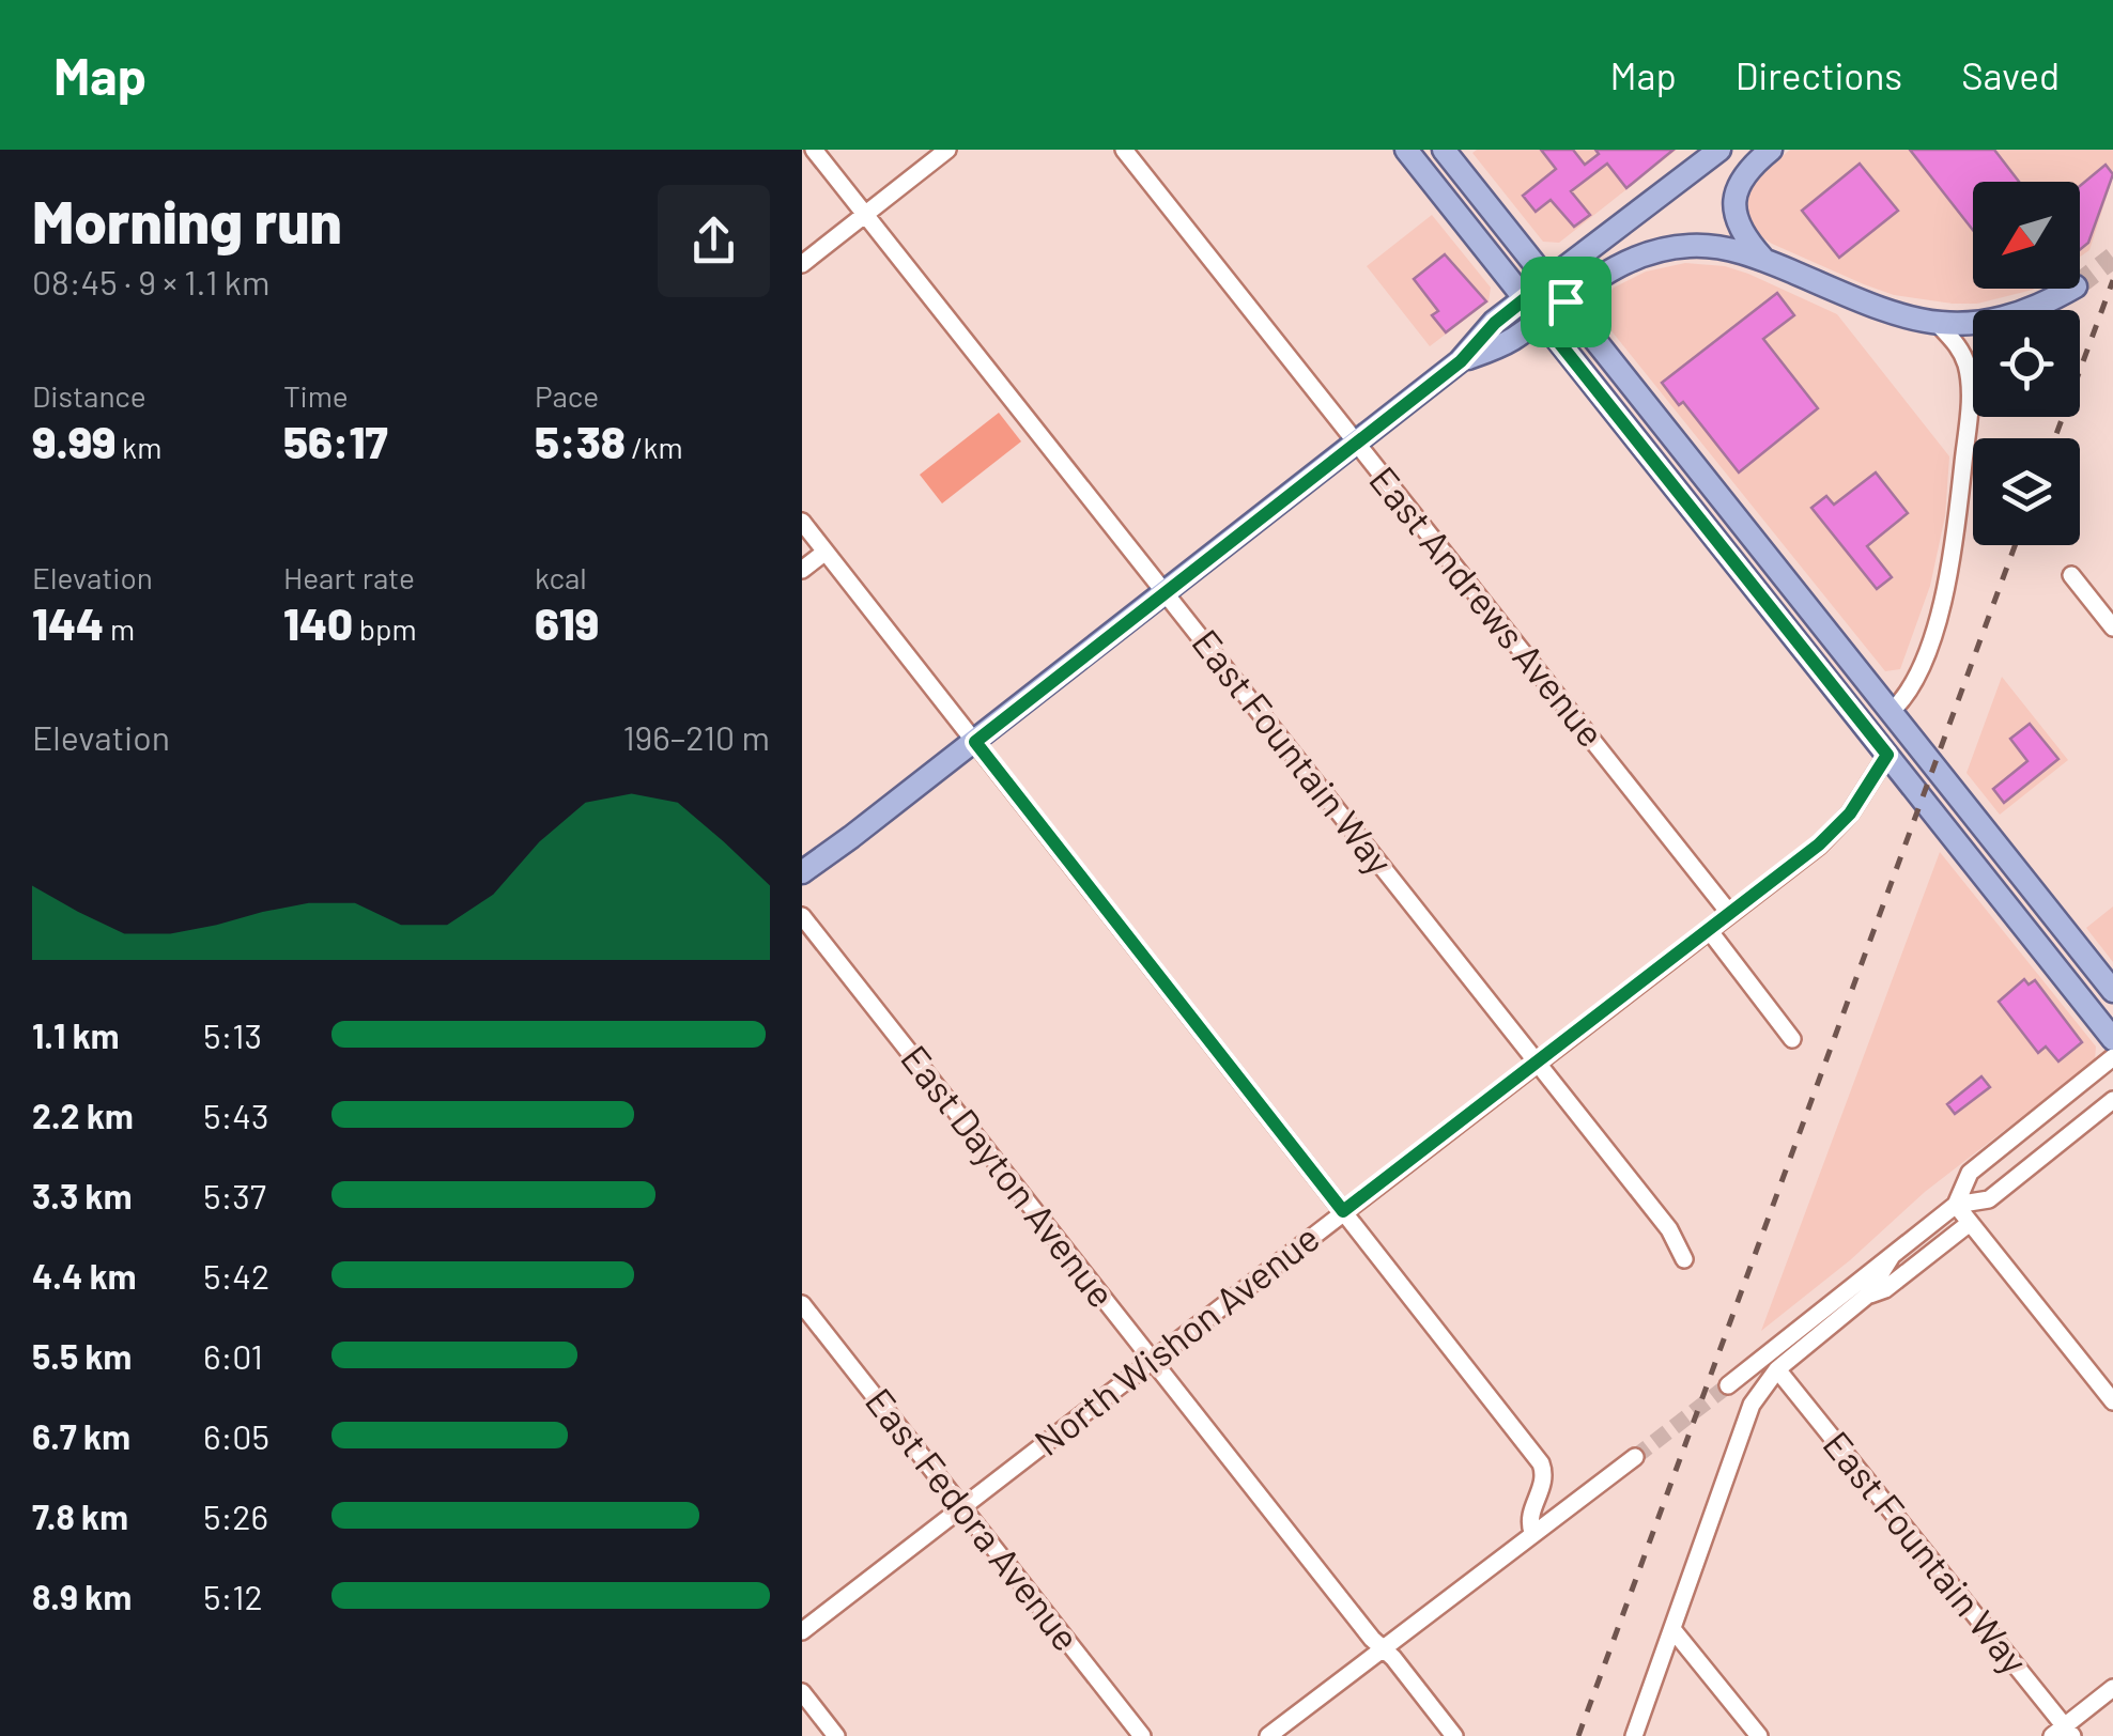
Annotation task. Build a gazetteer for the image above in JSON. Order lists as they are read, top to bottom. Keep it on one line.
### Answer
{"streets":{"street":["East Andrews Avenue","East Fountain Way","East Dayton Avenue","North Wishon Avenue","East Fedora Avenue"]},"crossings":[["East Andrews Avenue","North Wishon Avenue"],["East Fountain Way","North Wishon Avenue"],["East Dayton Avenue","North Wishon Avenue"],["North Wishon Avenue","East Fedora Avenue"]],"north":"bottom left","page":{"header":"Map","nav":["Map","Directions","Saved"],"heading":["Morning run","08:45 · 9 × 1.1 km"],"stats":[["Distance","9.99 km"],["Time","56:17"],["Pace","5:38 /km"],["Elevation","144 m"],["Heart rate","140 bpm"],["kcal","619"]],"chart":["Elevation","196–210 m"],"list":[{"name":"1.1 km","note":"5:13"},{"name":"2.2 km","note":"5:43"},{"name":"3.3 km","note":"5:37"},{"name":"4.4 km","note":"5:42"},{"name":"5.5 km","note":"6:01"},{"name":"6.7 km","note":"6:05"},{"name":"7.8 km","note":"5:26"},{"name":"8.9 km","note":"5:12"}]}}
